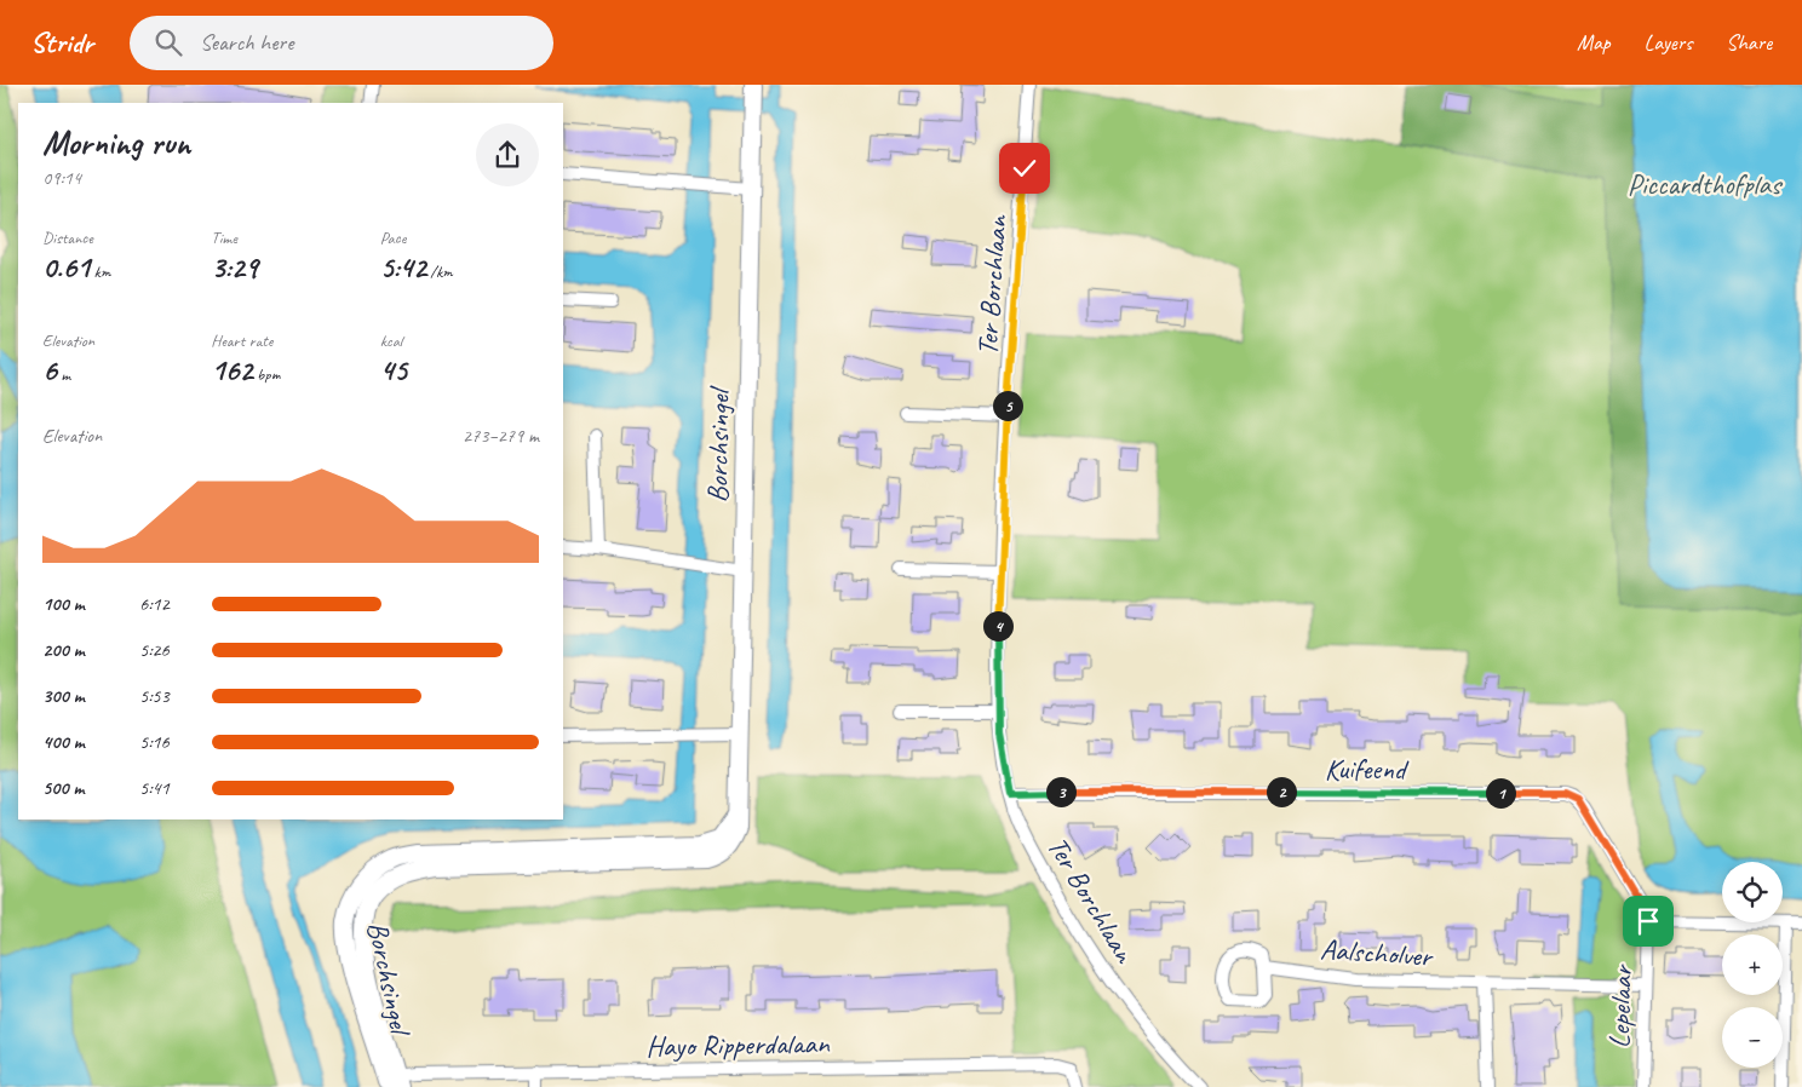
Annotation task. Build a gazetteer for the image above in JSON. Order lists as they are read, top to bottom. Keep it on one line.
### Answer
{"streets":{"main road":["Borchsingel"],"street":["Ter Borchlaan","Kuifeend","Aalscholver","Lepelaar","Hayo Ripperdalaan"]},"crossings":[["Ter Borchlaan","Kuifeend"],["Borchsingel","Hayo Ripperdalaan"],["Kuifeend","Lepelaar"],["Aalscholver","Lepelaar"]],"parks":["Piccardthofplas"],"page":{"header":"Stridr","search":"Search here","nav":["Map","Layers","Share"],"heading":["Morning run","09:14"],"stats":[["Distance","0.61 km"],["Time","3:29"],["Pace","5:42 /km"],["Elevation","6 m"],["Heart rate","162 bpm"],["kcal","45"]],"pins":["5","4","2","3","1"],"chart":["Elevation","273–279 m"],"list":[{"name":"100 m","note":"6:12"},{"name":"200 m","note":"5:26"},{"name":"300 m","note":"5:53"},{"name":"400 m","note":"5:16"},{"name":"500 m","note":"5:41"}],"map_buttons":["+","−"]}}
